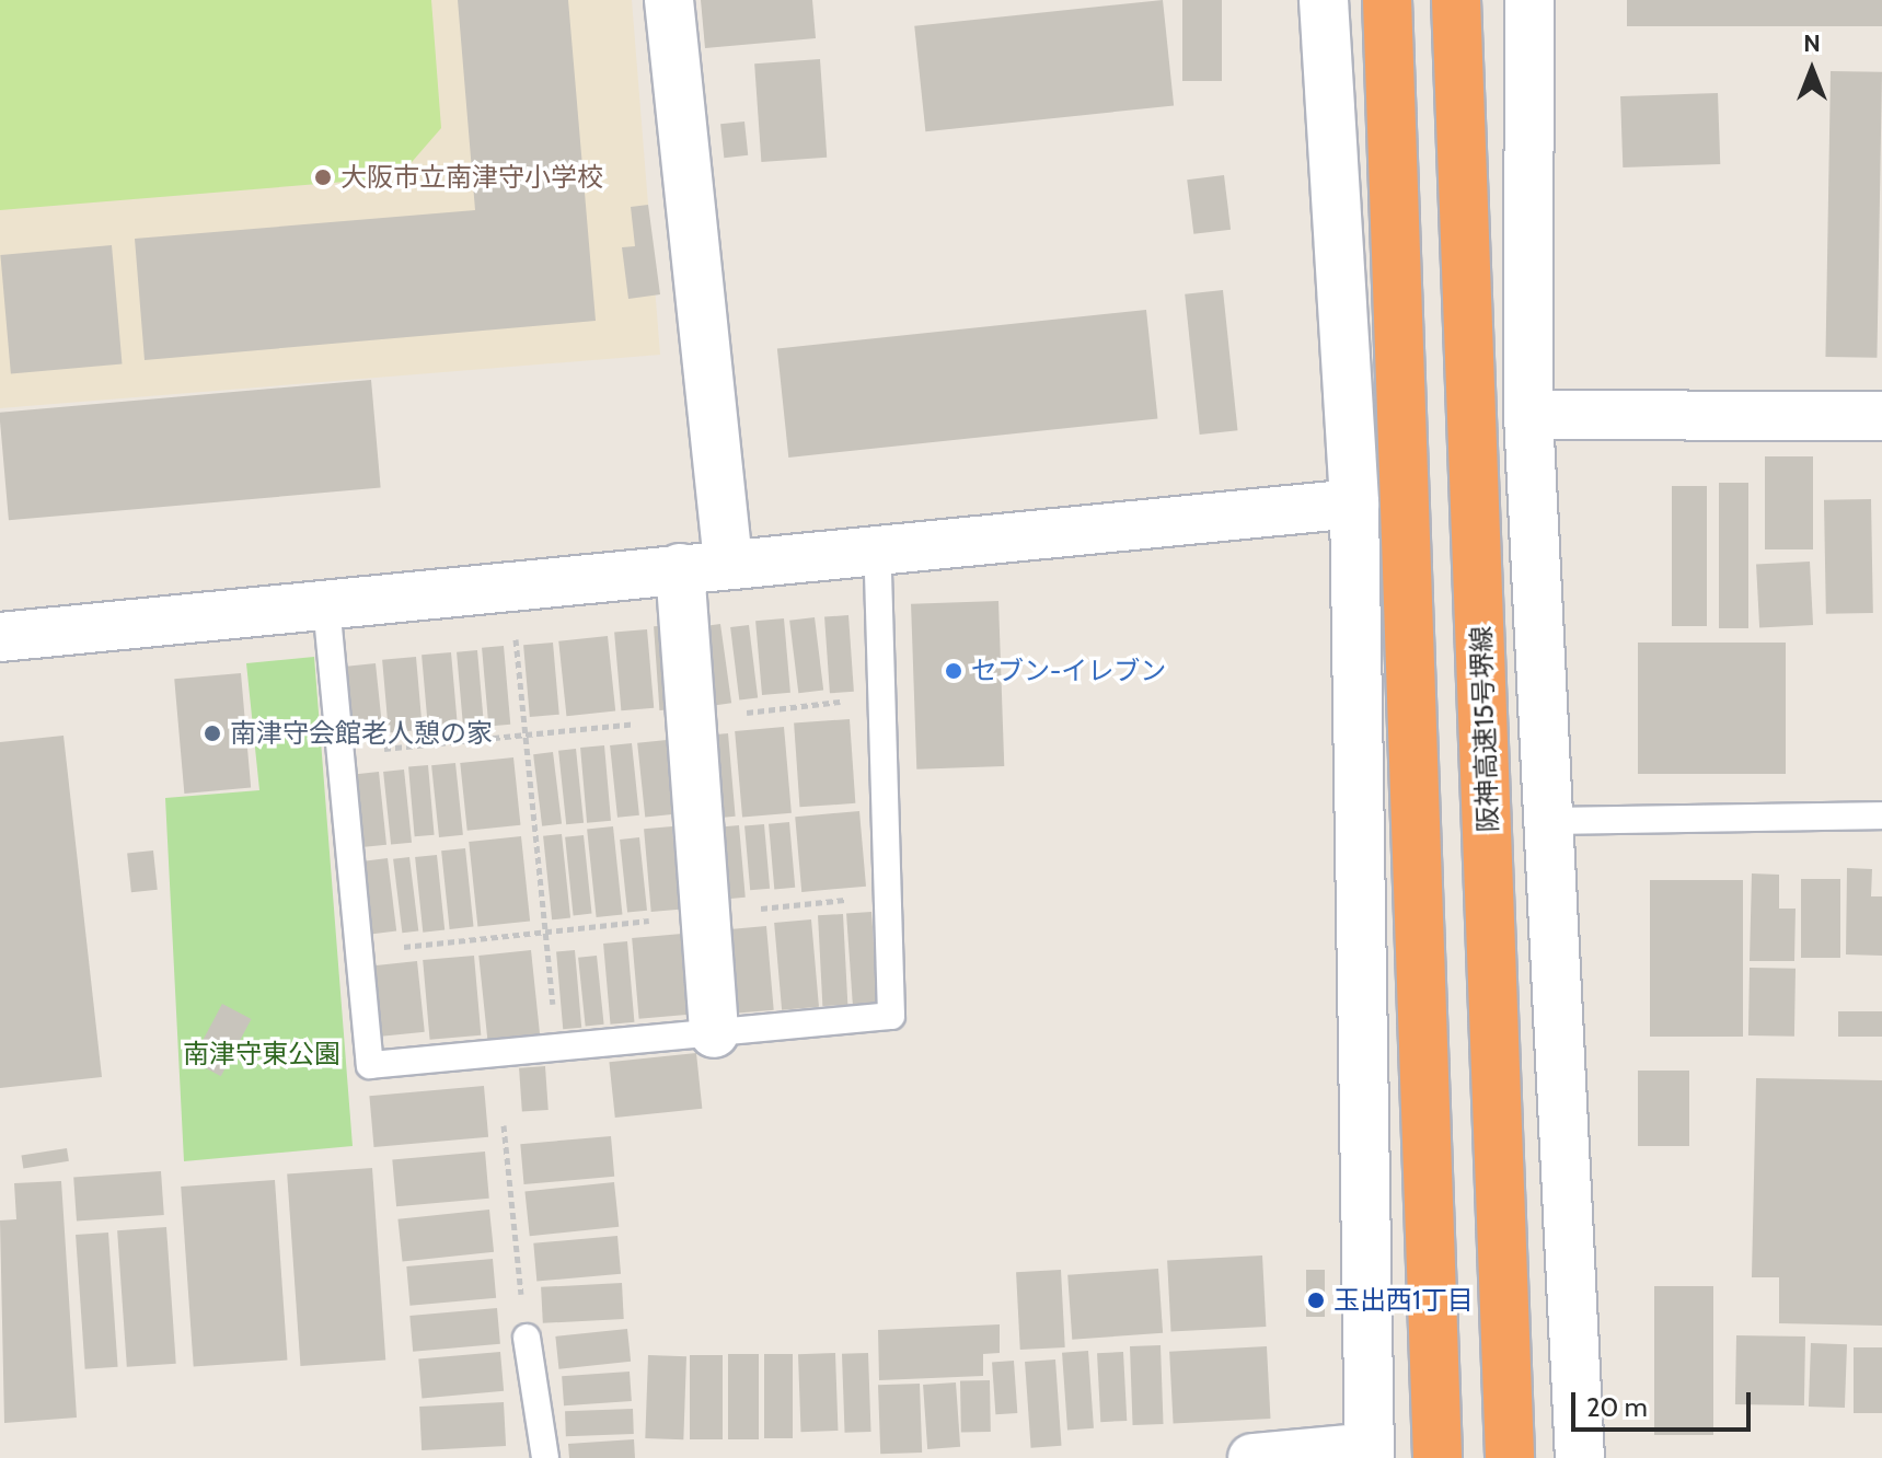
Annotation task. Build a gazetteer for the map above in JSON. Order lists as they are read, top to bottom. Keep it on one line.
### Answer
{"streets":{"highway":["阪神高速15号堺線"]},"parks":["南津守東公園"],"places":["大阪市立南津守小学校","セブン-イレブン","南津守会館老人憩の家","玉出西1丁目"],"scale_bar":"20 m","north":"top"}
